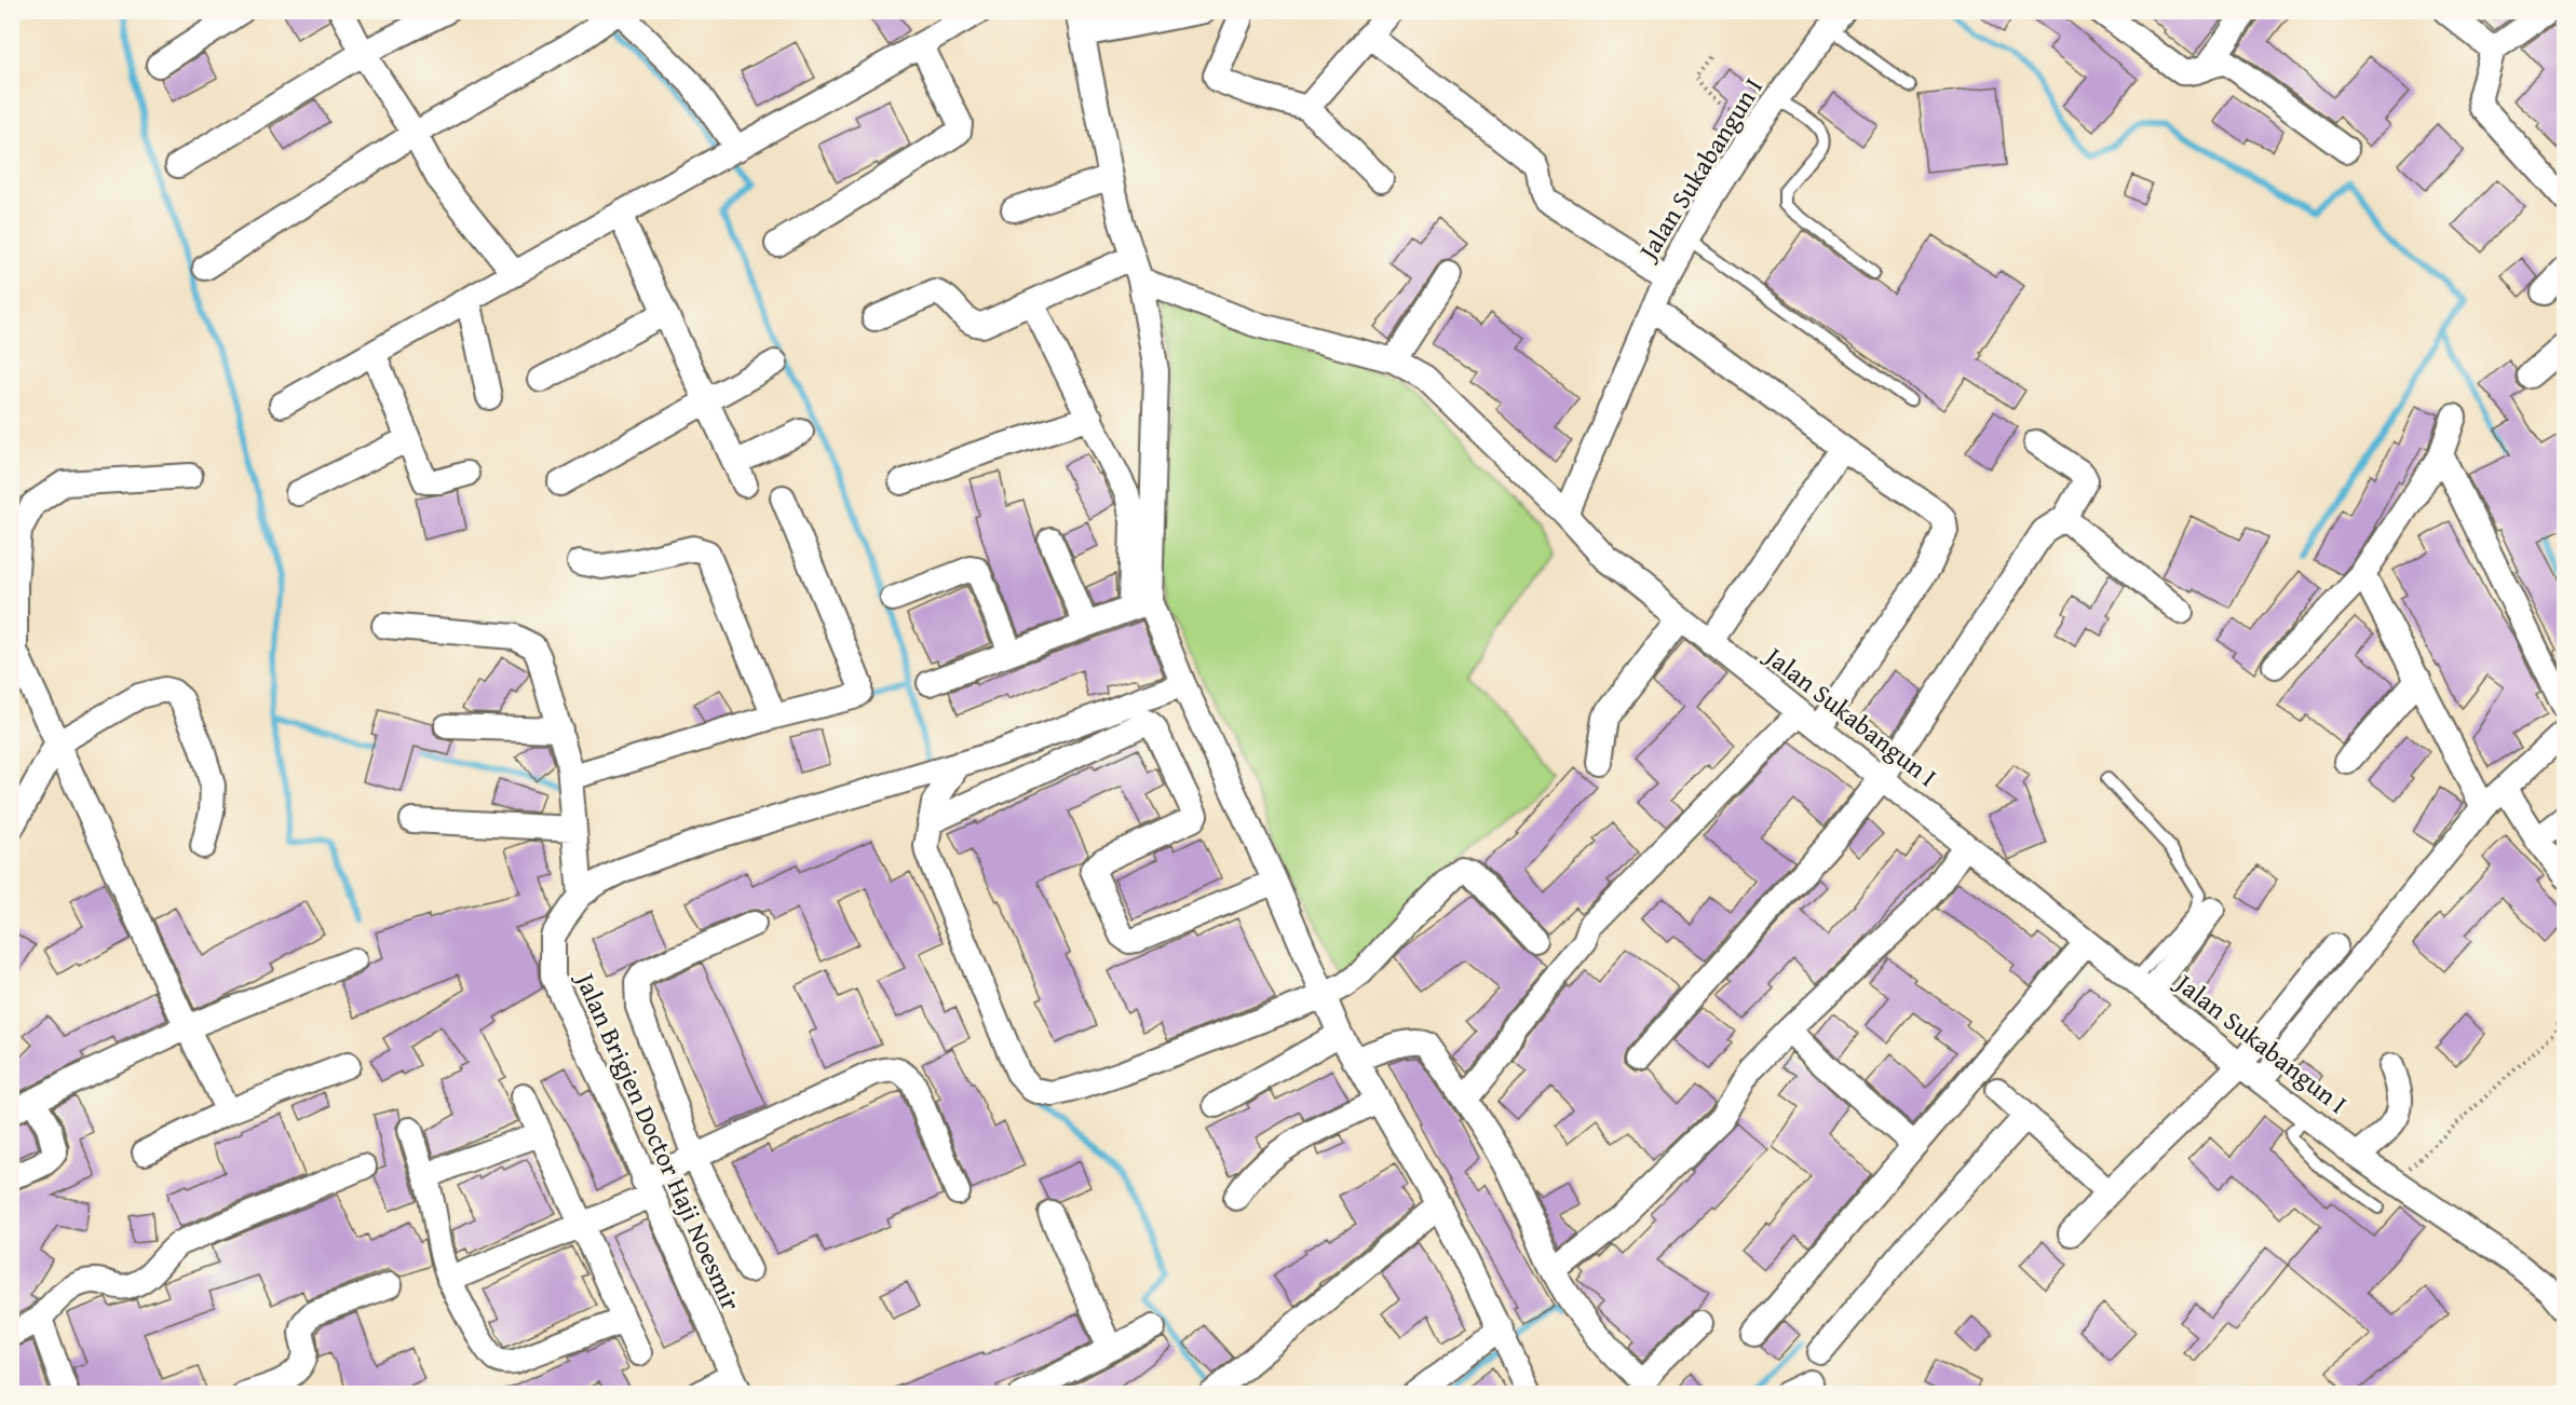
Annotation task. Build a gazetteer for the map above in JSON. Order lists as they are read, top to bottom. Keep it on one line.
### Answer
{"streets":{"street":["Jalan Sukabangun I","Jalan Brigjen Doctor Haji Noesmir"]}}
